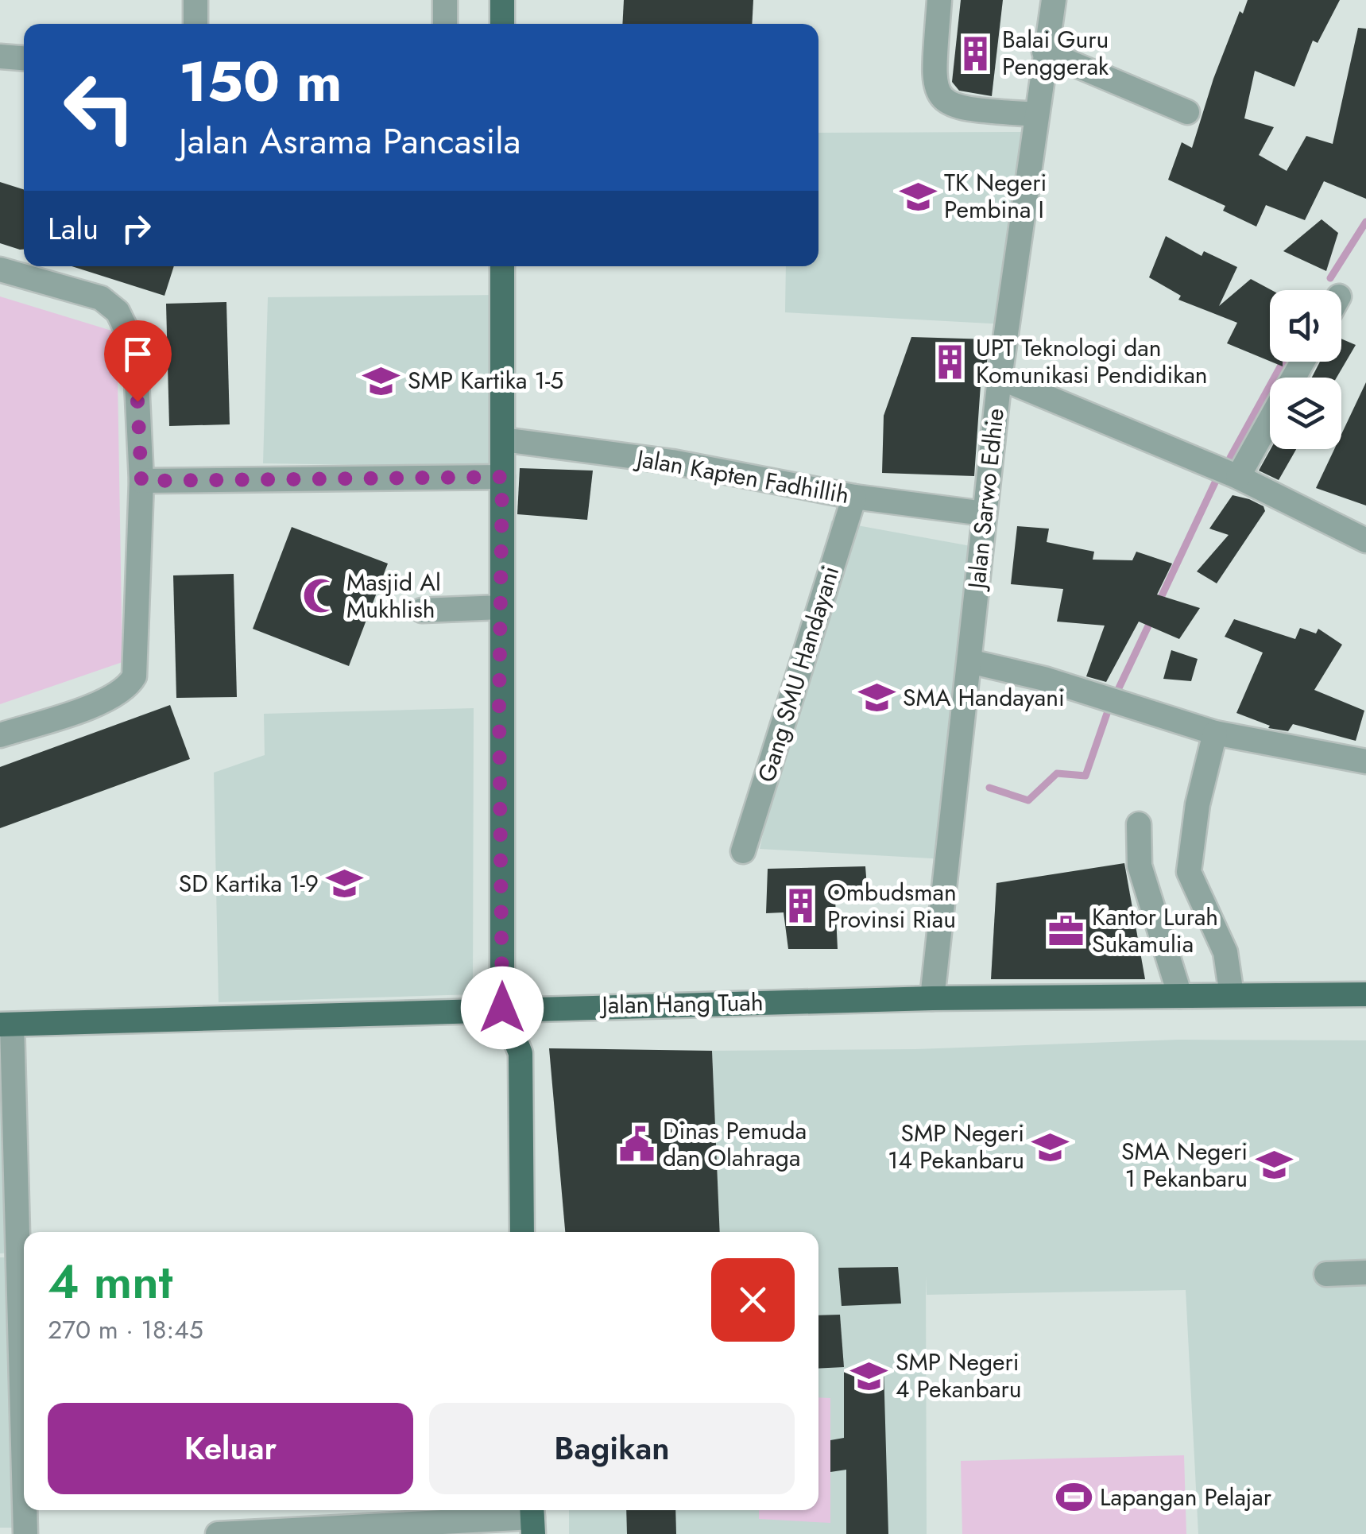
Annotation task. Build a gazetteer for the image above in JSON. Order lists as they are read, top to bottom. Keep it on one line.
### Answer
{"streets":{"main road":["Jalan Hang Tuah"],"street":["Jalan Kapten Fadhillih","Jalan Sarwo Edhie","Gang SMU Handayani"]},"crossings":[["Jalan Kapten Fadhillih","Jalan Sarwo Edhie"],["Jalan Kapten Fadhillih","Gang SMU Handayani"],["Jalan Sarwo Edhie","Jalan Hang Tuah"]],"places":{"building":["Balai Guru Penggerak","UPT Teknologi dan Komunikasi Pendidikan","Ombudsman Provinsi Riau"],"school or university":["TK Negeri Pembina I","SMP Kartika 1-5","SMA Handayani","SD Kartika 1-9","SMP Negeri 14 Pekanbaru","SMA Negeri 1 Pekanbaru","SMP Negeri 4 Pekanbaru"],"mosque":["Masjid Al Mukhlish"],"office":["Kantor Lurah Sukamulia"],"public building":["Dinas Pemuda dan Olahraga"],"sports":["Lapangan Pelajar"]},"page":{"turn":["150 m","Jalan Asrama Pancasila"],"then":"Lalu","heading":["4 mnt","270 m · 18:45"],"buttons":["Keluar","Bagikan"]}}
